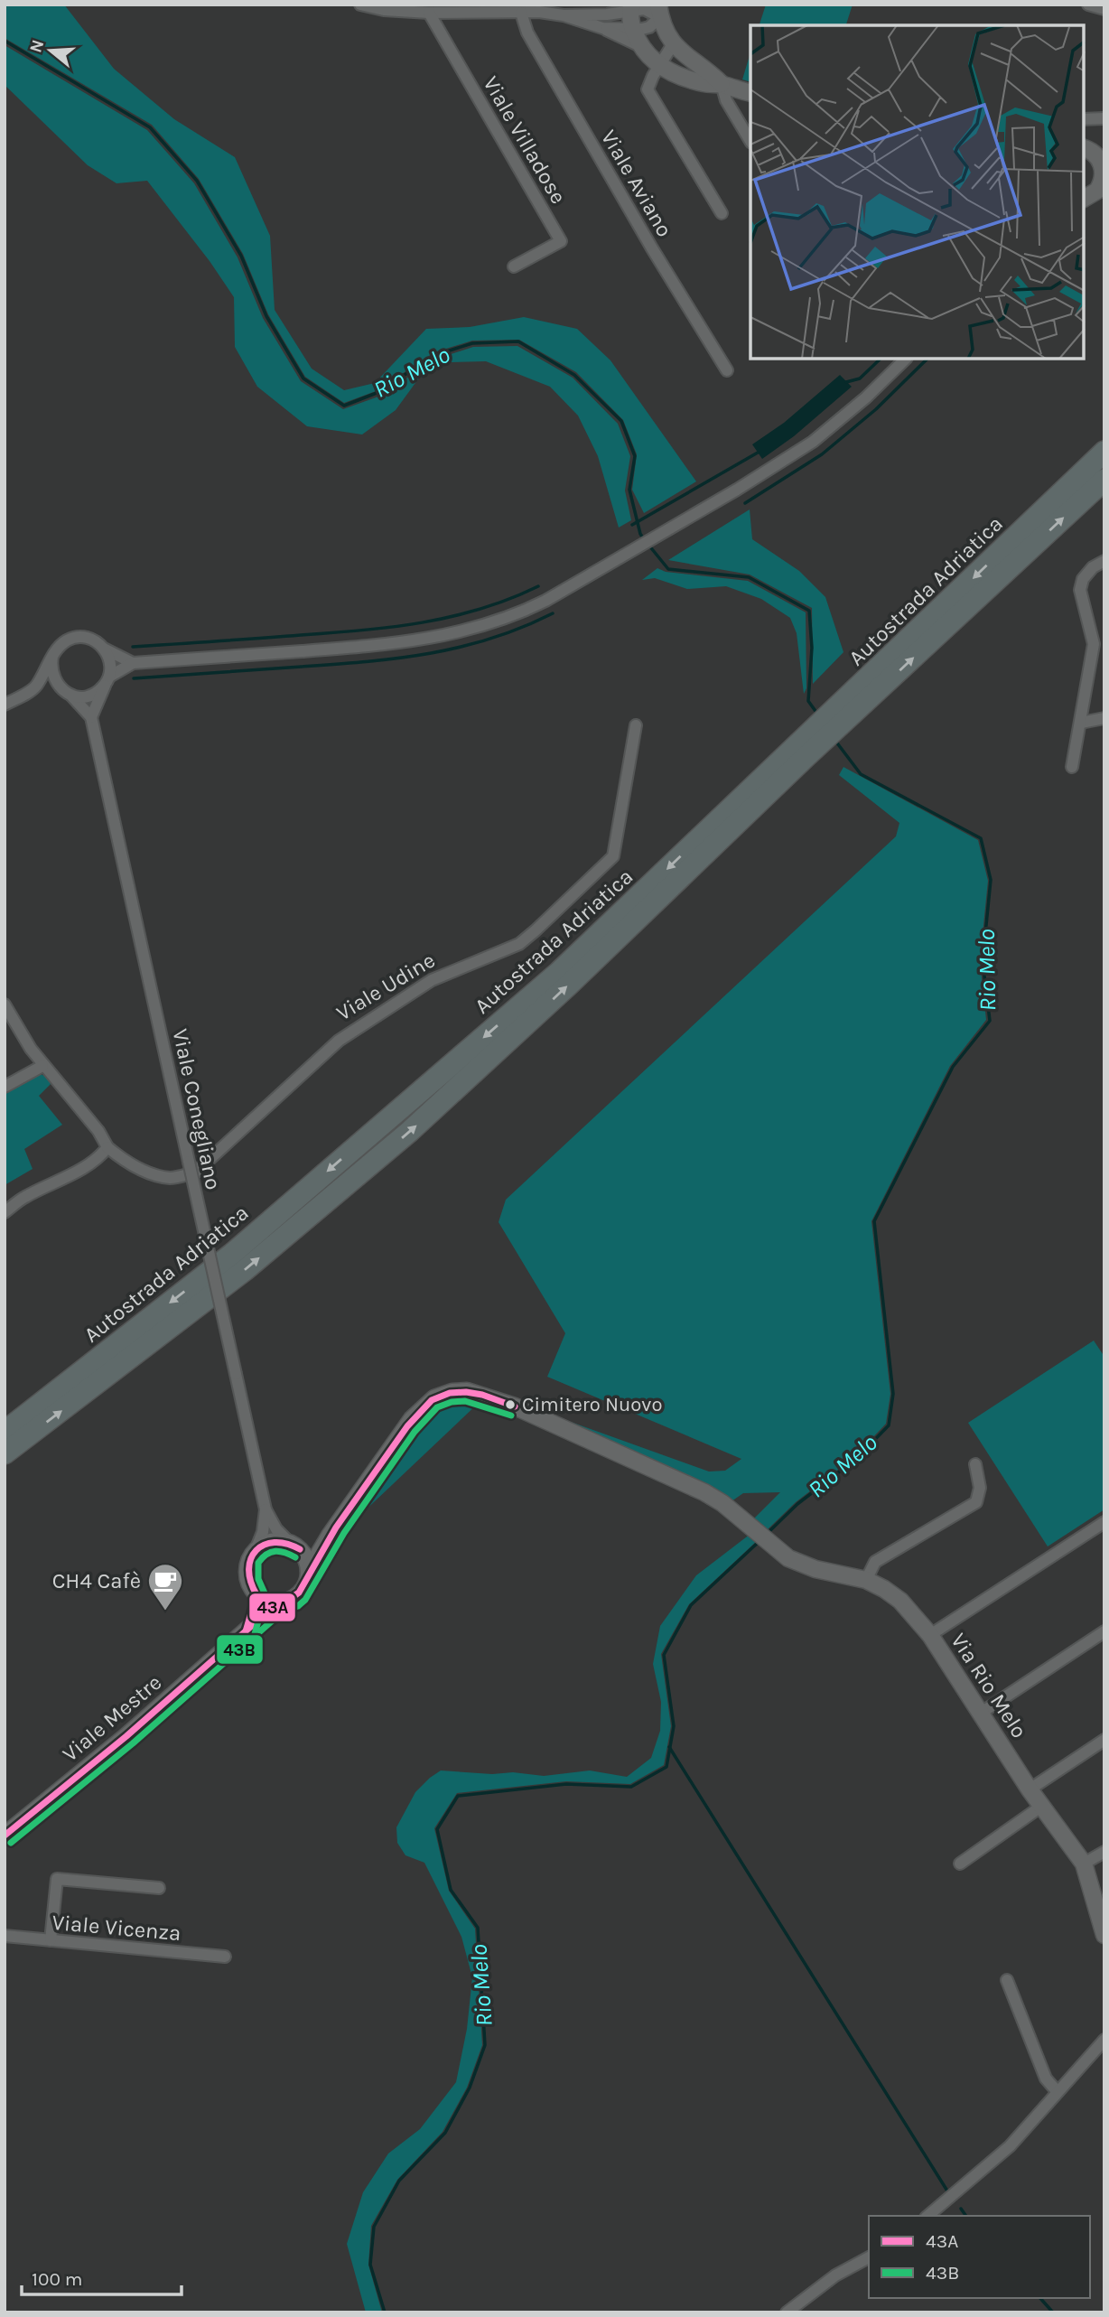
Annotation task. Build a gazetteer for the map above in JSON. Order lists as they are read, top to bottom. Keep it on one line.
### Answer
{"streets":{"highway":["Autostrada Adriatica"],"street":["Viale Villadose","Viale Aviano","Viale Udine","Viale Conegliano","Via Rio Melo","Viale Mestre","Viale Vicenza"]},"crossings":[["Viale Conegliano","Viale Mestre"],["Via Rio Melo","Viale Mestre"]],"water":["Rio Melo"],"places":{"other":["Cimitero Nuovo"],"cafe":["CH4 Cafè"]},"lines":["transit line 43A","transit line 43B"],"legend":["43A","43B"],"scale_bar":"100 m","north":"left"}
